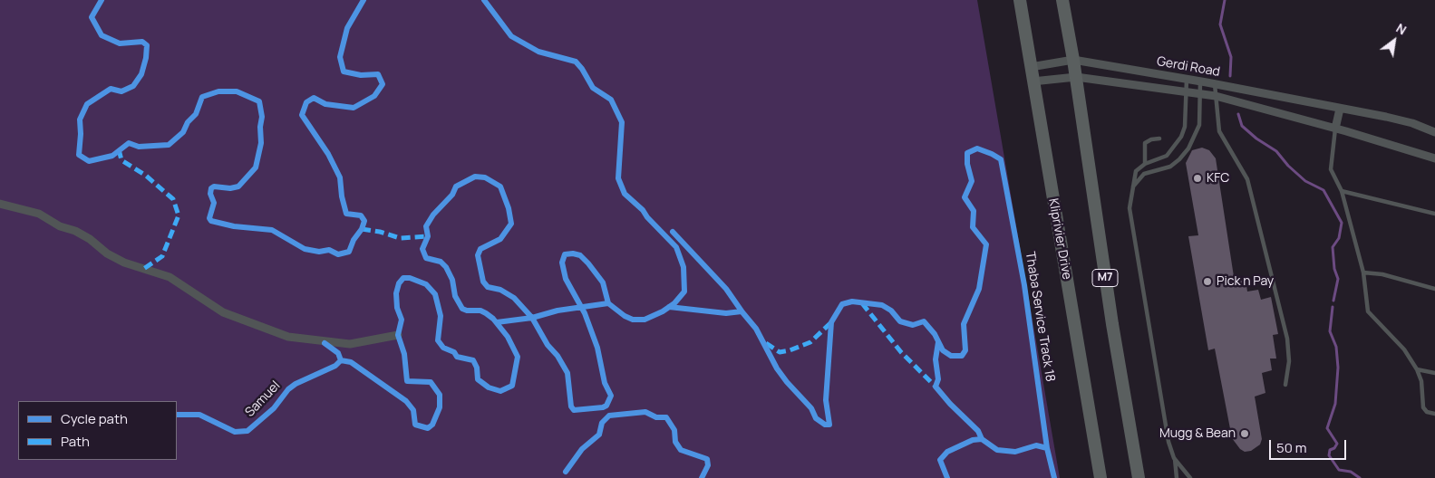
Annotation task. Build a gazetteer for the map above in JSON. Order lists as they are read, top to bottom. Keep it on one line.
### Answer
{"streets":{"main road":["Kliprivier Drive","M7"],"street":["Gerdi Road"],"cycle path":["Thaba Service Track 18","Samuel"]},"crossings":[["Gerdi Road","Kliprivier Drive"],["Gerdi Road","M7"]],"places":["KFC","Pick n Pay","Mugg & Bean"],"legend":["Cycle path","Path"],"scale_bar":"50 m","north":"top right"}
